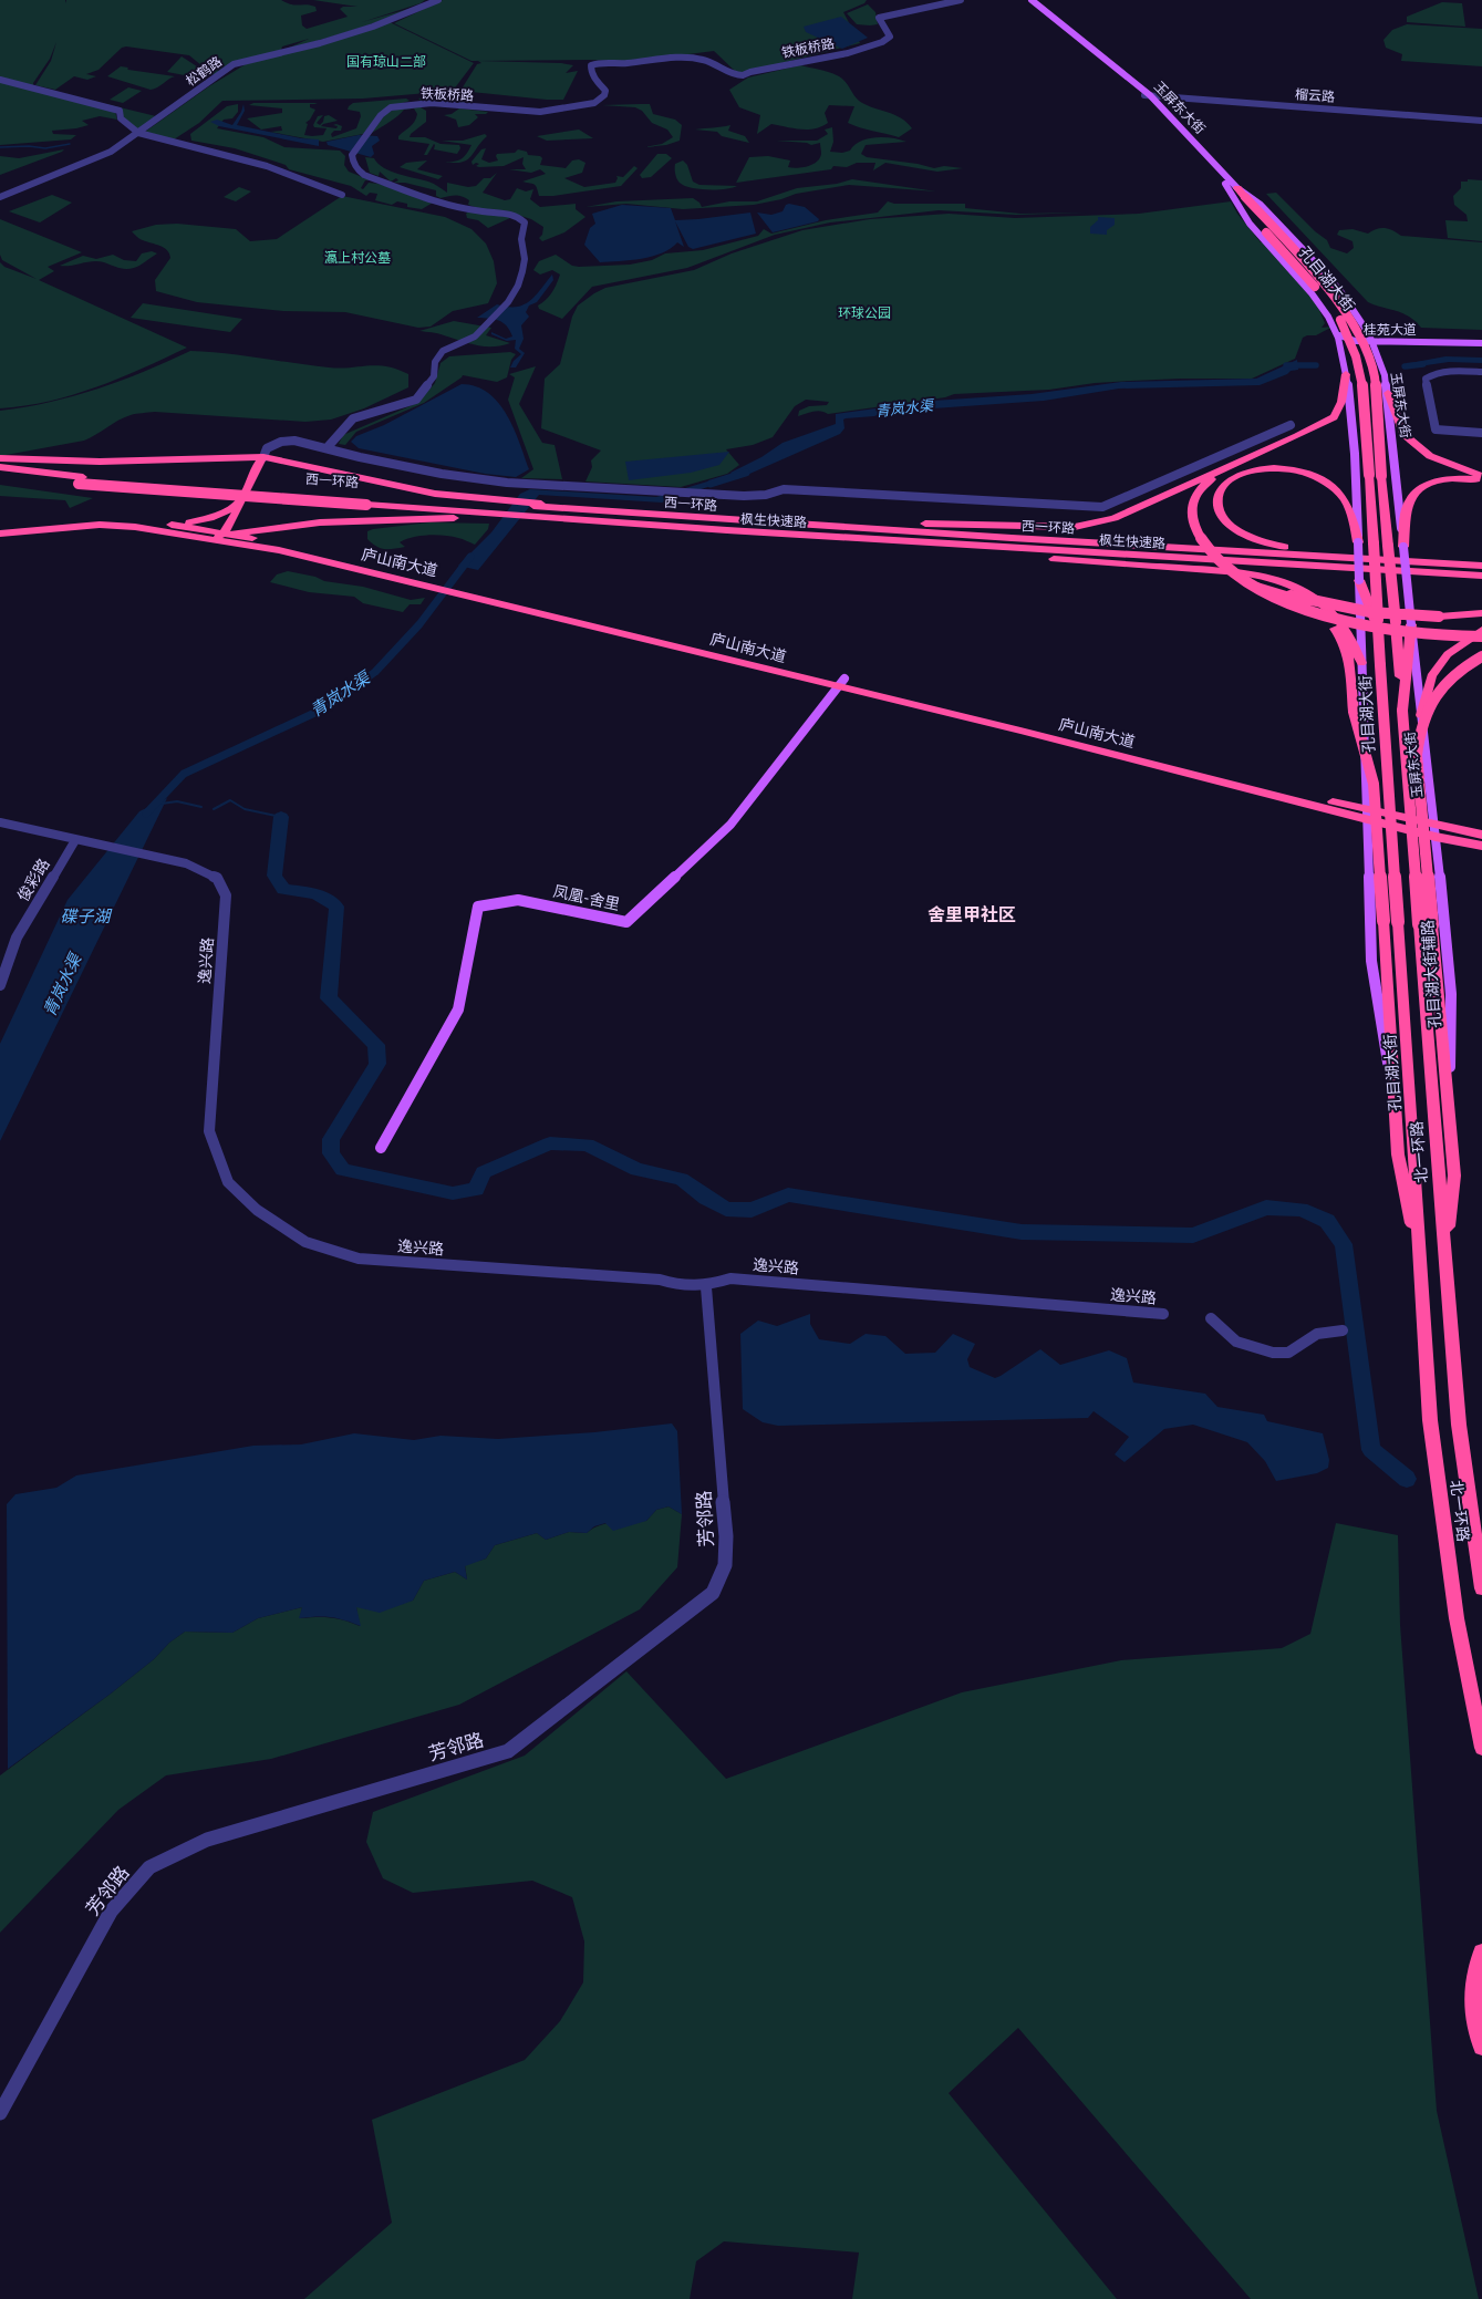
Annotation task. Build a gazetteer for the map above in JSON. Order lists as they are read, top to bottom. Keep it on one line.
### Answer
{"streets":{"highway":["孔目湖大街","西一环路","枫生快速路","庐山南大道","北一环路"],"main road":["玉屏东大街","桂苑大道","凤凰-舍里","孔目湖大街辅路"],"street":["铁板桥路","松鹤路","榴云路","俊彩路","逸兴路","芳邻路"]},"crossings":[["榴云路","玉屏东大街"],["玉屏东大街","孔目湖大街"],["玉屏东大街","桂苑大道"],["玉屏东大街","庐山南大道"],["玉屏东大街","孔目湖大街辅路"],["孔目湖大街","北一环路"],["西一环路","枫生快速路"],["庐山南大道","凤凰-舍里"],["庐山南大道","孔目湖大街辅路"],["俊彩路","逸兴路"],["逸兴路","芳邻路"]],"districts":["舍里甲社区"],"water":["青岚水渠","碟子湖"],"parks":["国有琼山二部","瀛上村公墓","环球公园"]}
